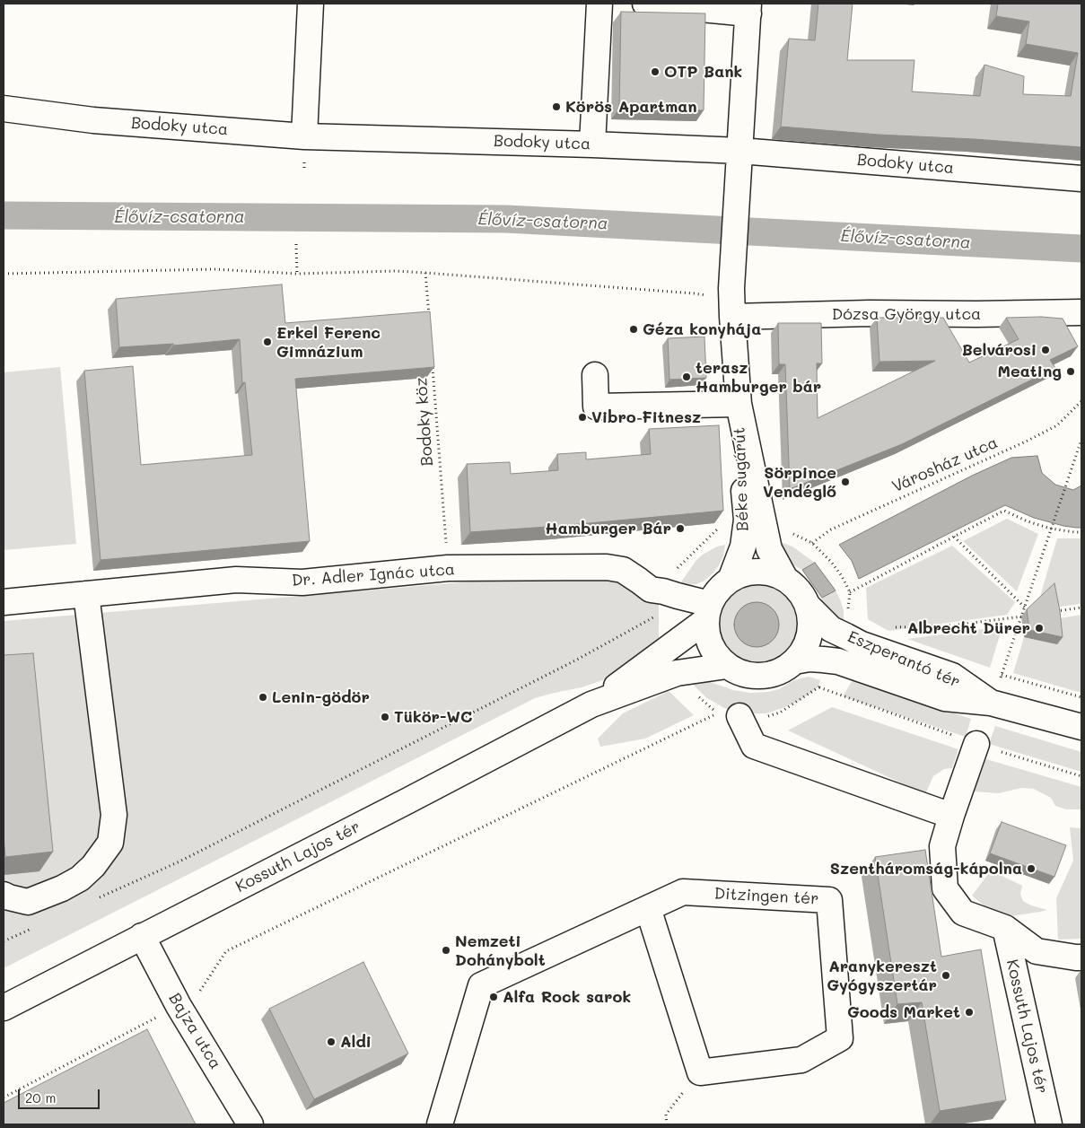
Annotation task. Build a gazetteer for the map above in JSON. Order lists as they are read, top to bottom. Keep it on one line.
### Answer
{"streets":{"street":["Bodoky utca","Dózsa György utca","Béke sugárút","Dr. Adler Ignác utca","Eszperantó tér","Kossuth Lajos tér","Ditzingen tér","Bajza utca"],"path":["Bodoky köz","Városház utca"]},"crossings":[["Bodoky köz","Dr. Adler Ignác utca"],["Béke sugárút","Dr. Adler Ignác utca"],["Béke sugárút","Eszperantó tér"],["Béke sugárút","Kossuth Lajos tér"],["Dr. Adler Ignác utca","Eszperantó tér"],["Dr. Adler Ignác utca","Kossuth Lajos tér"],["Eszperantó tér","Kossuth Lajos tér"],["Kossuth Lajos tér","Bajza utca"]],"water":["Élővíz-csatorna"],"places":["OTP Bank","Körös Apartman","Géza konyhája","Erkel Ferenc Gimnázium","Belvárosi","Meating","terasz Hamburger bár","Vibro Fitnesz","Sörpince Vendéglő","Hamburger Bár","Albrecht Dürer","Lenin-gödör","Tükör-WC","Szentháromság-kápolna","Nemzeti Dohánybolt","Aranykereszt Gyógyszertár","Alfa Rock sarok","Goods Market","Aldi"],"scale_bar":"20 m"}
